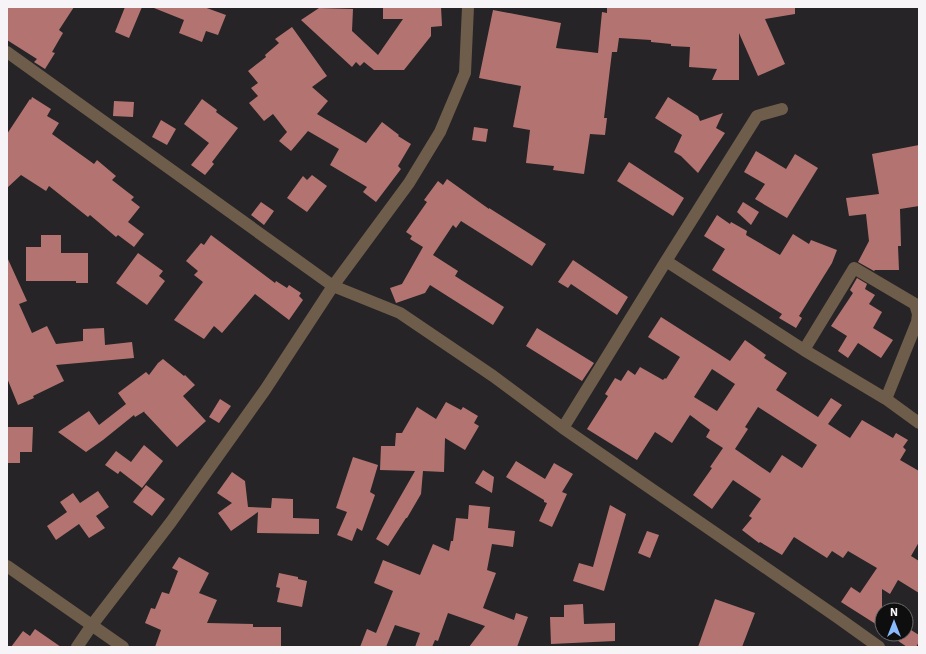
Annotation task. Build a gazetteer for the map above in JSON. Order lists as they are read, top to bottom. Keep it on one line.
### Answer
{"north":"top"}
